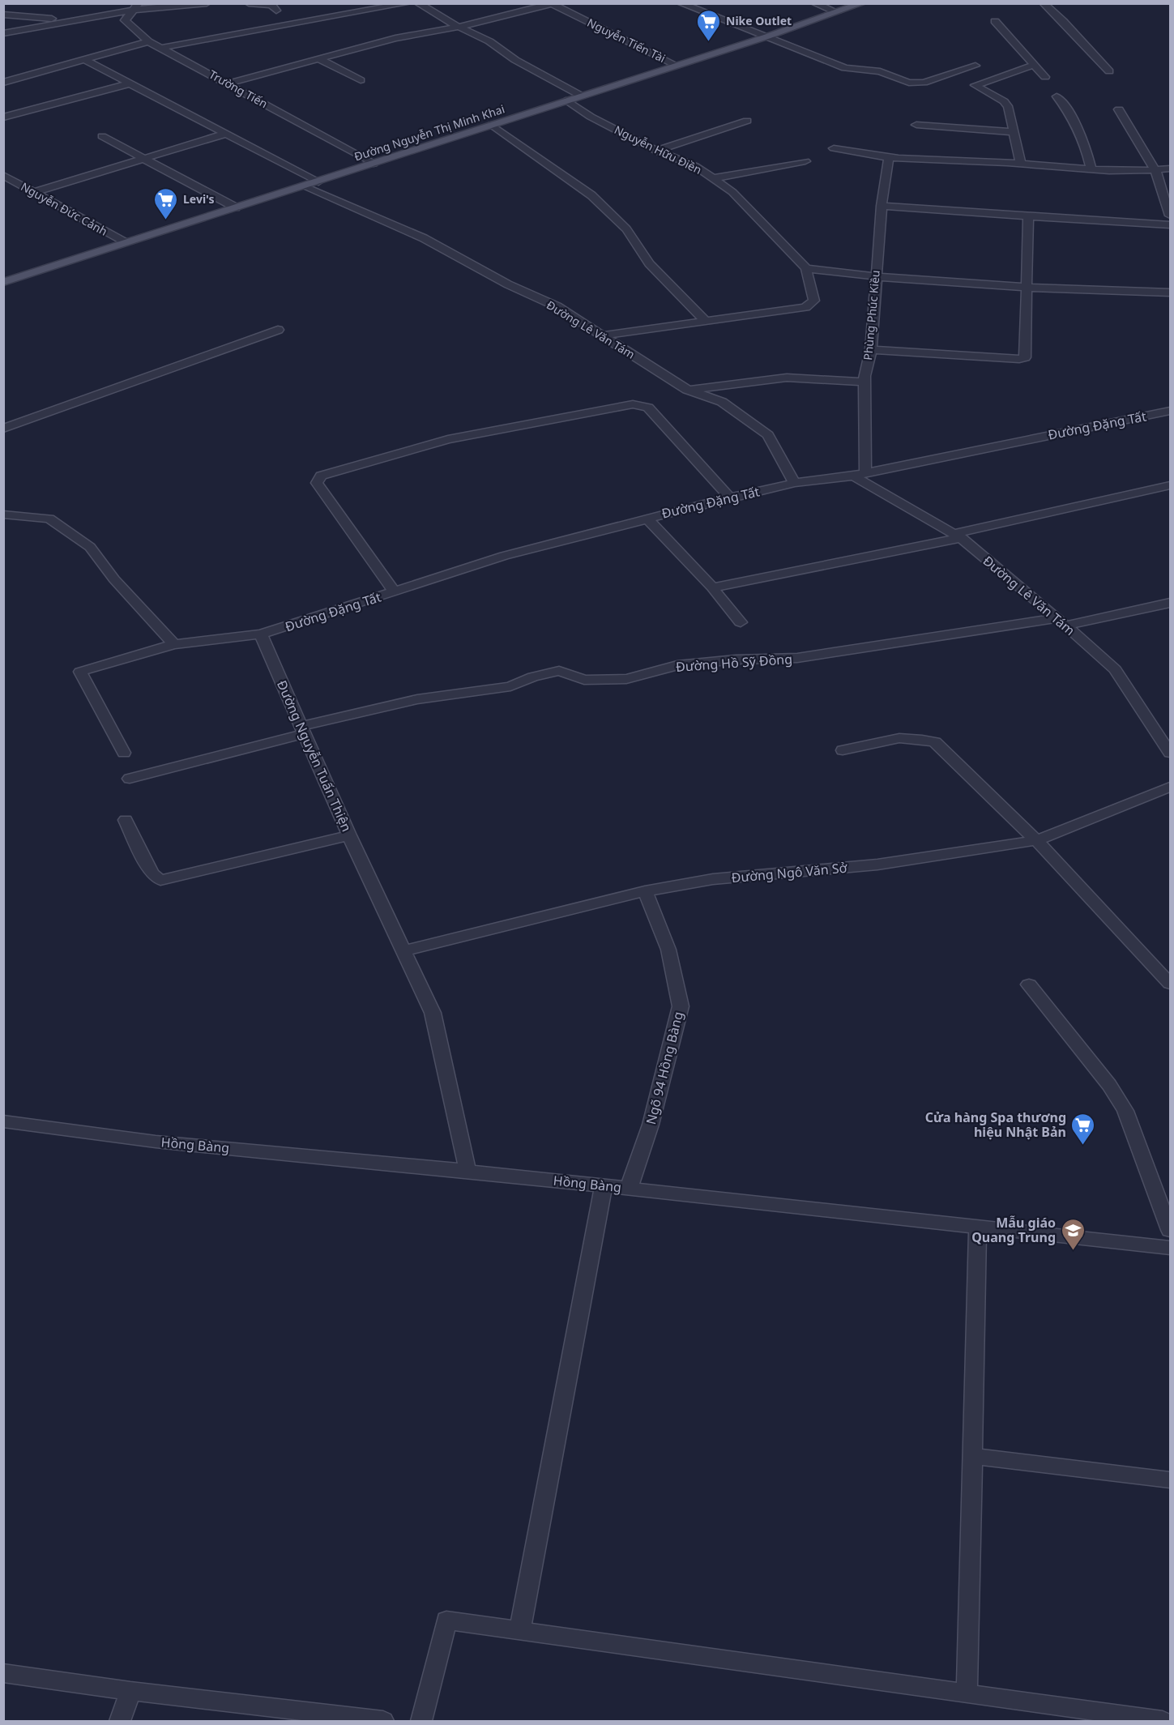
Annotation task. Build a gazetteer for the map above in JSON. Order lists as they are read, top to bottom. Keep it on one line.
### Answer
{"streets":{"main road":["Đường Nguyễn Thị Minh Khai"],"street":["Nguyễn Tiến Tài","Trường Tiến","Nguyễn Hữu Điền","Nguyễn Đức Cảnh","Phùng Phúc Kiều","Đường Lê Văn Tám","Đường Đặng Tất","Đường Hồ Sỹ Đồng","Đường Nguyễn Tuấn Thiện","Đường Ngô Văn Sở","Ngõ 94 Hồng Bàng","Hồng Bàng"]},"crossings":[["Nguyễn Tiến Tài","Đường Nguyễn Thị Minh Khai"],["Trường Tiến","Đường Nguyễn Thị Minh Khai"],["Đường Nguyễn Thị Minh Khai","Nguyễn Hữu Điền"],["Đường Nguyễn Thị Minh Khai","Nguyễn Đức Cảnh"],["Đường Nguyễn Thị Minh Khai","Đường Lê Văn Tám"],["Phùng Phúc Kiều","Đường Lê Văn Tám"],["Phùng Phúc Kiều","Đường Đặng Tất"],["Đường Lê Văn Tám","Đường Đặng Tất"],["Đường Lê Văn Tám","Đường Hồ Sỹ Đồng"],["Đường Đặng Tất","Đường Nguyễn Tuấn Thiện"],["Đường Hồ Sỹ Đồng","Đường Nguyễn Tuấn Thiện"],["Đường Nguyễn Tuấn Thiện","Đường Ngô Văn Sở"],["Đường Nguyễn Tuấn Thiện","Hồng Bàng"],["Đường Ngô Văn Sở","Ngõ 94 Hồng Bàng"],["Ngõ 94 Hồng Bàng","Hồng Bàng"]],"places":{"supermarket":["Nike Outlet","Levi's","Cửa hàng Spa thương hiệu Nhật Bản"],"school or university":["Mẫu giáo Quang Trung"]}}
